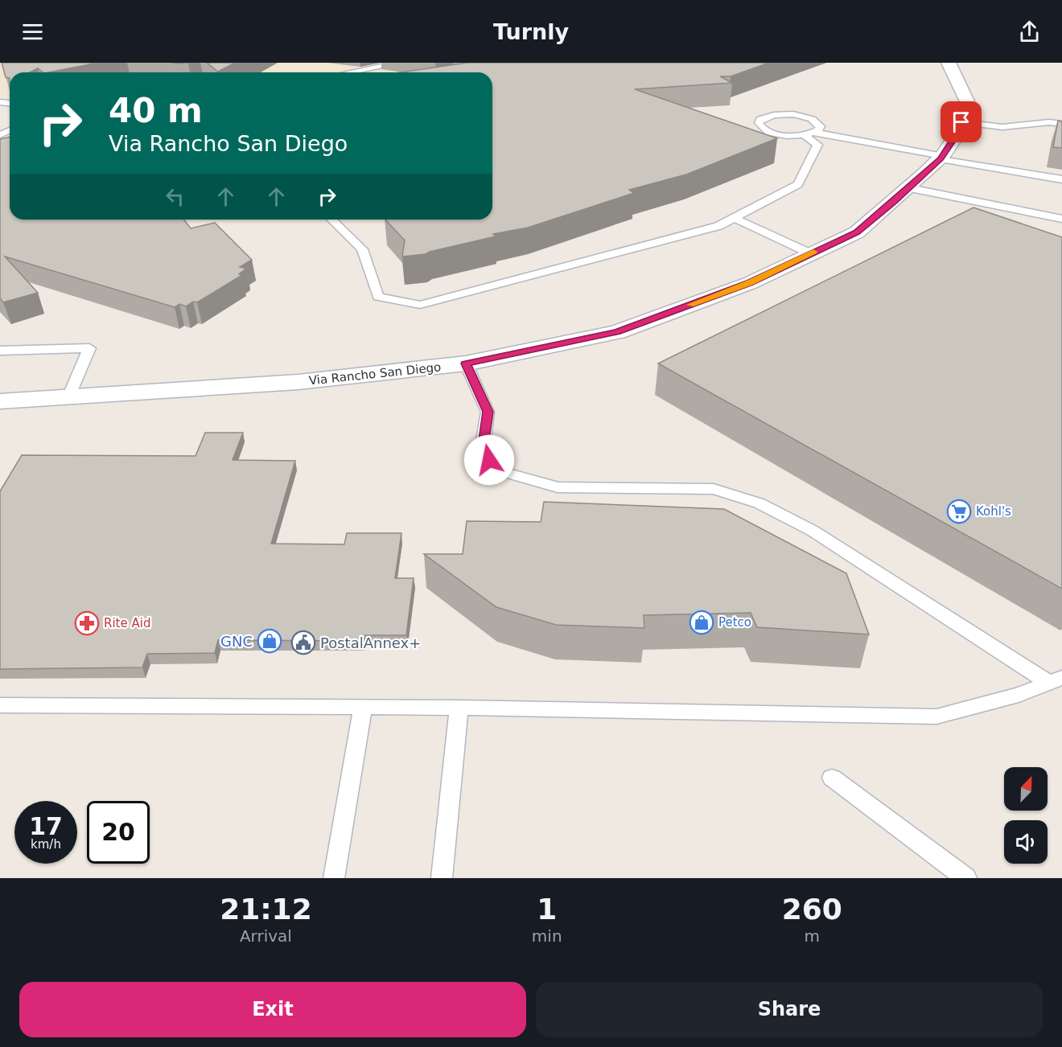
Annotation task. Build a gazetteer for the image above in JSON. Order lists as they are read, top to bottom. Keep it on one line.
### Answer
{"streets":{"street":["Via Rancho San Diego"]},"places":{"supermarket":["Kohl's"],"shop":["Petco","GNC"],"pharmacy":["Rite Aid"],"public building":["PostalAnnex+"]},"north":"top right","page":{"header":"Turnly","turn":["40 m","Via Rancho San Diego"],"speed":"17 km/h","limit":"20","eta":["21:12","Arrival","1","min","260","m"],"buttons":["Exit","Share"]}}
